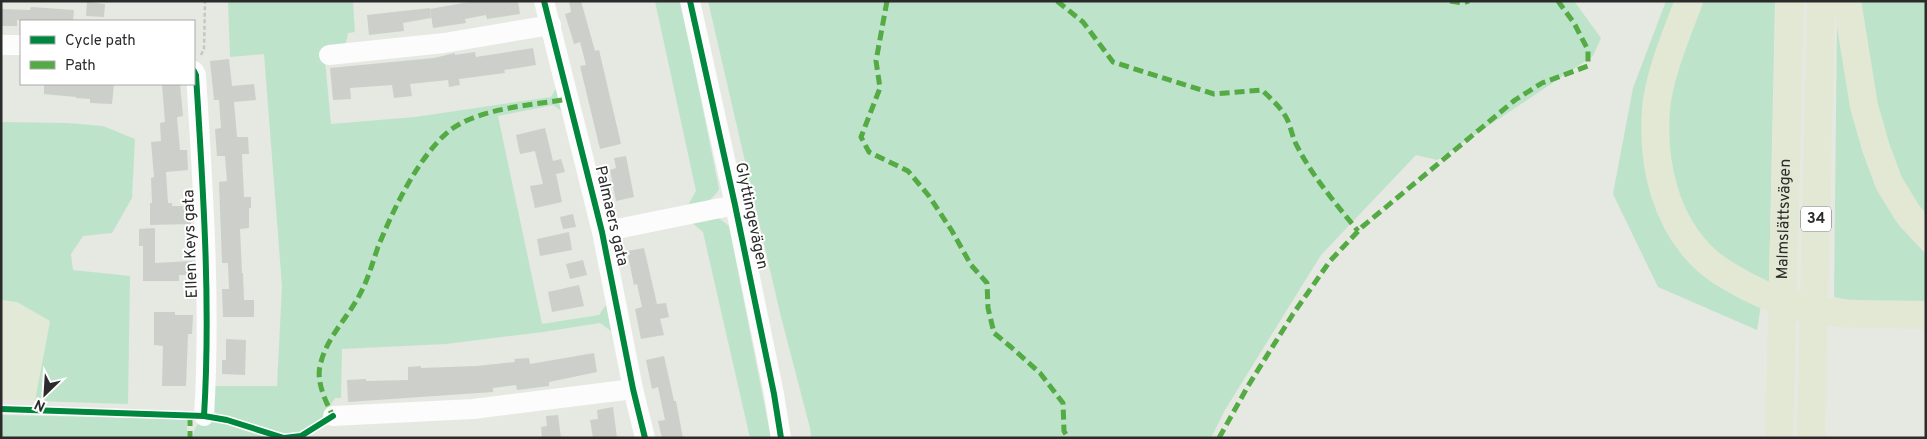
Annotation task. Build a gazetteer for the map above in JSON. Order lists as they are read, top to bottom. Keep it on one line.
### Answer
{"streets":{"highway":["34","Malmslättsvägen"],"street":["Palmaers gata","Glyttingevägen","Ellen Keys gata"]},"crossings":[["Palmaers gata","Glyttingevägen"]],"legend":["Cycle path","Path"],"north":"bottom left"}
